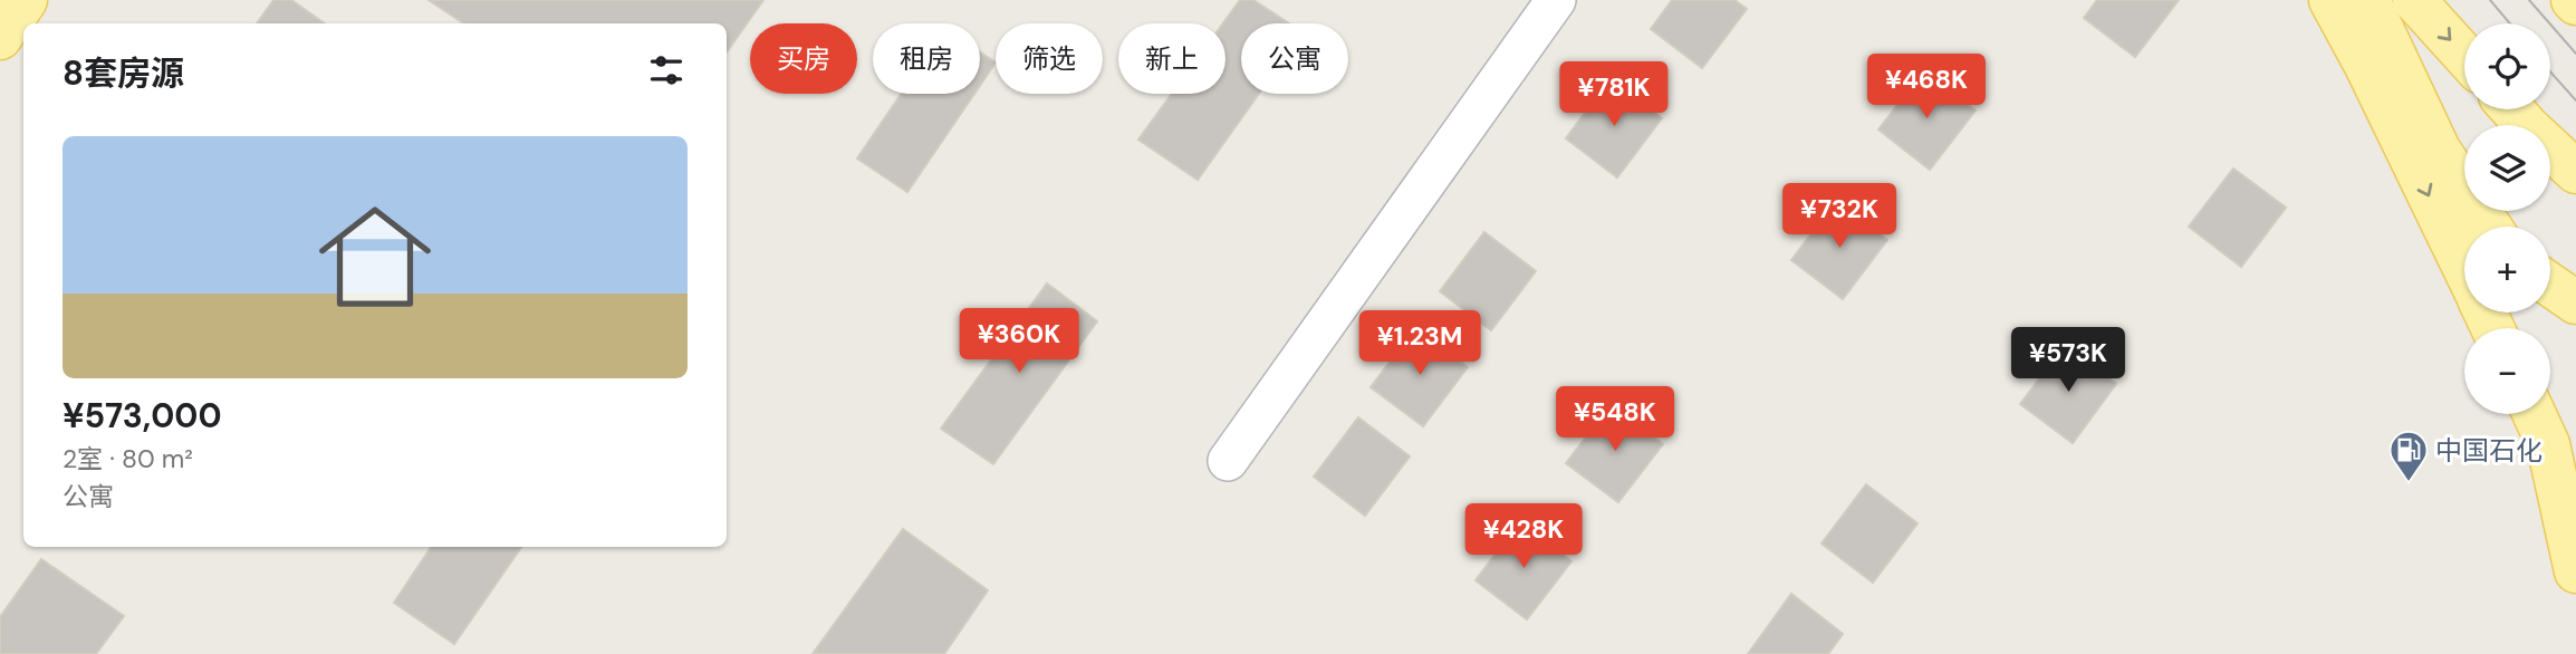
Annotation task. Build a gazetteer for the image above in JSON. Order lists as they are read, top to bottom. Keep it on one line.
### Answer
{"places":{"fuel station":["中国石化"]},"page":{"map_buttons":["+","−"],"chip":["买房","租房","筛选","新上","公寓"],"heading":"8套房源","price":["¥468K","¥781K","¥732K","¥360K","¥1.23M","¥573K","¥548K","¥428K"],"list":[{"name":"¥573,000","note":"2室 · 80 m² · 公寓"}]}}
